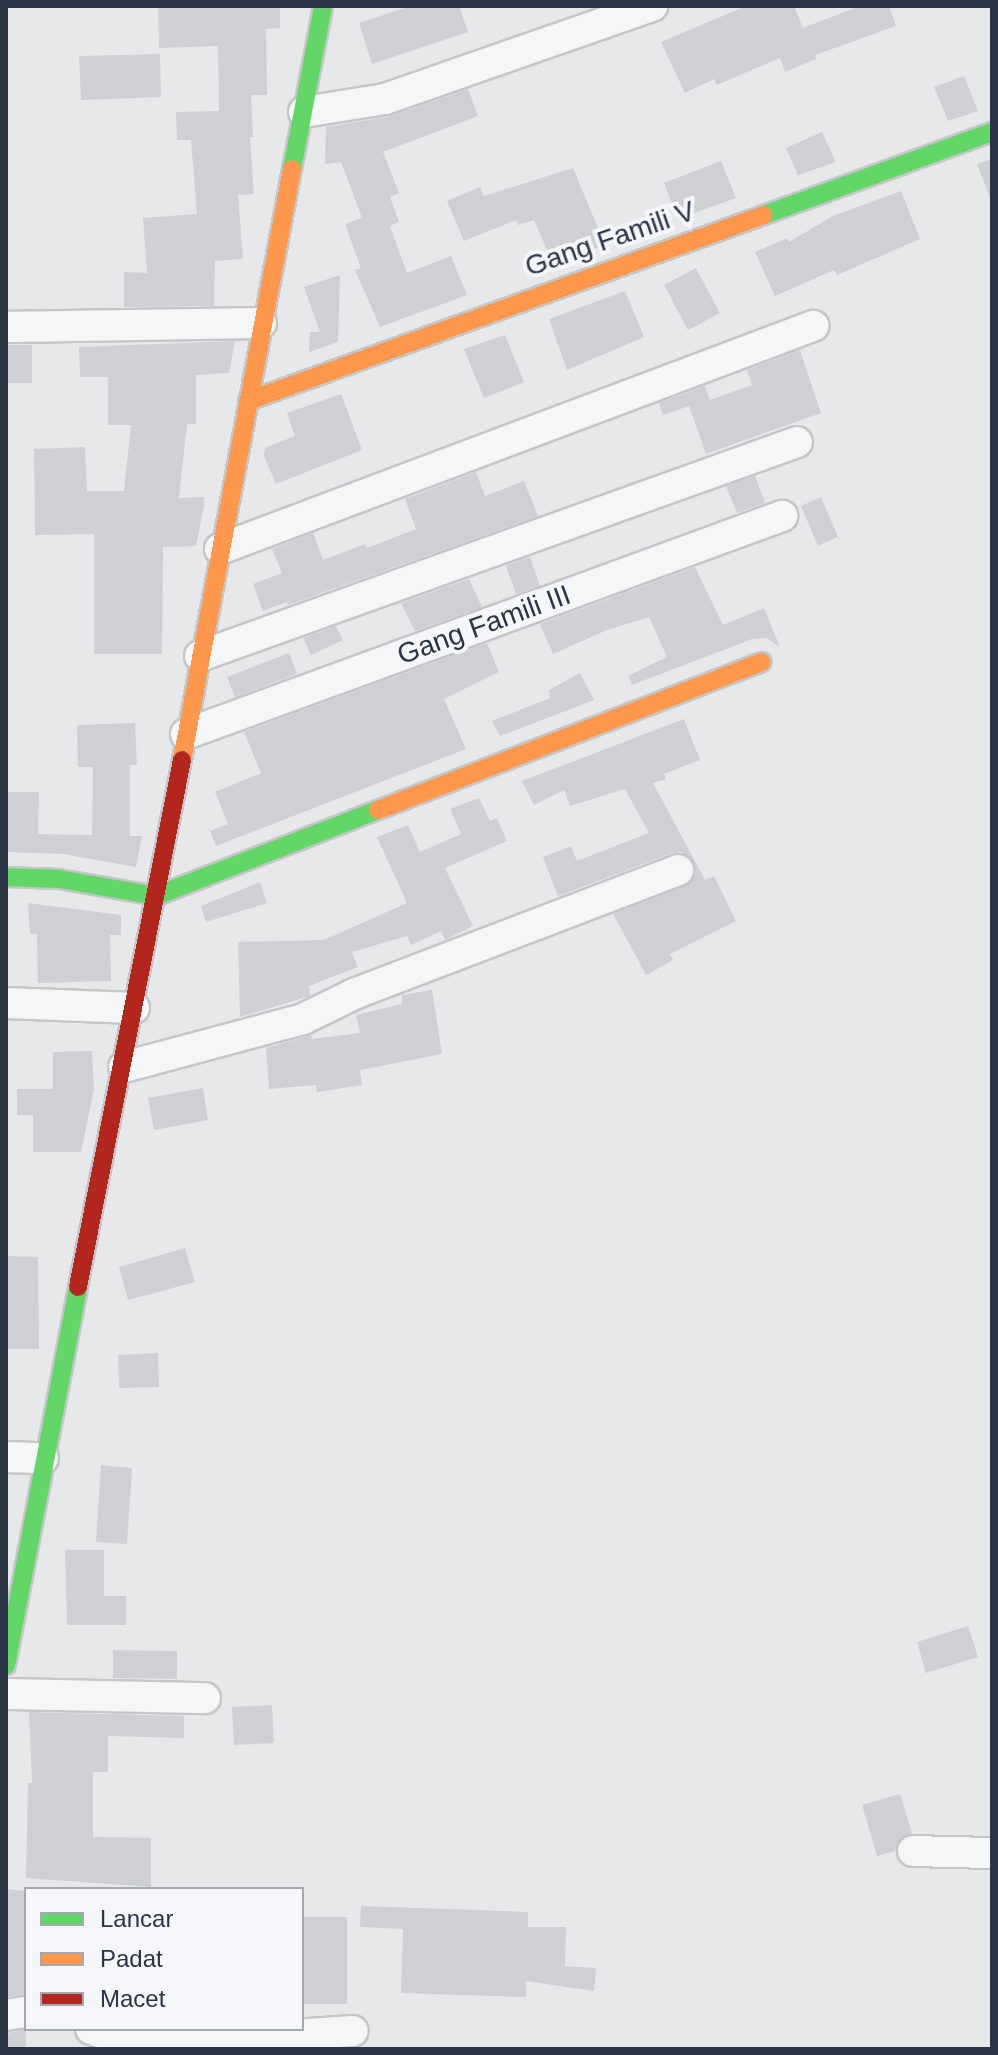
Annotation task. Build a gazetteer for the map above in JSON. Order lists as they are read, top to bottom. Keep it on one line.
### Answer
{"streets":{"main road":["Gang Famili V"],"street":["Gang Famili III"]},"legend":["Lancar","Padat","Macet"]}
